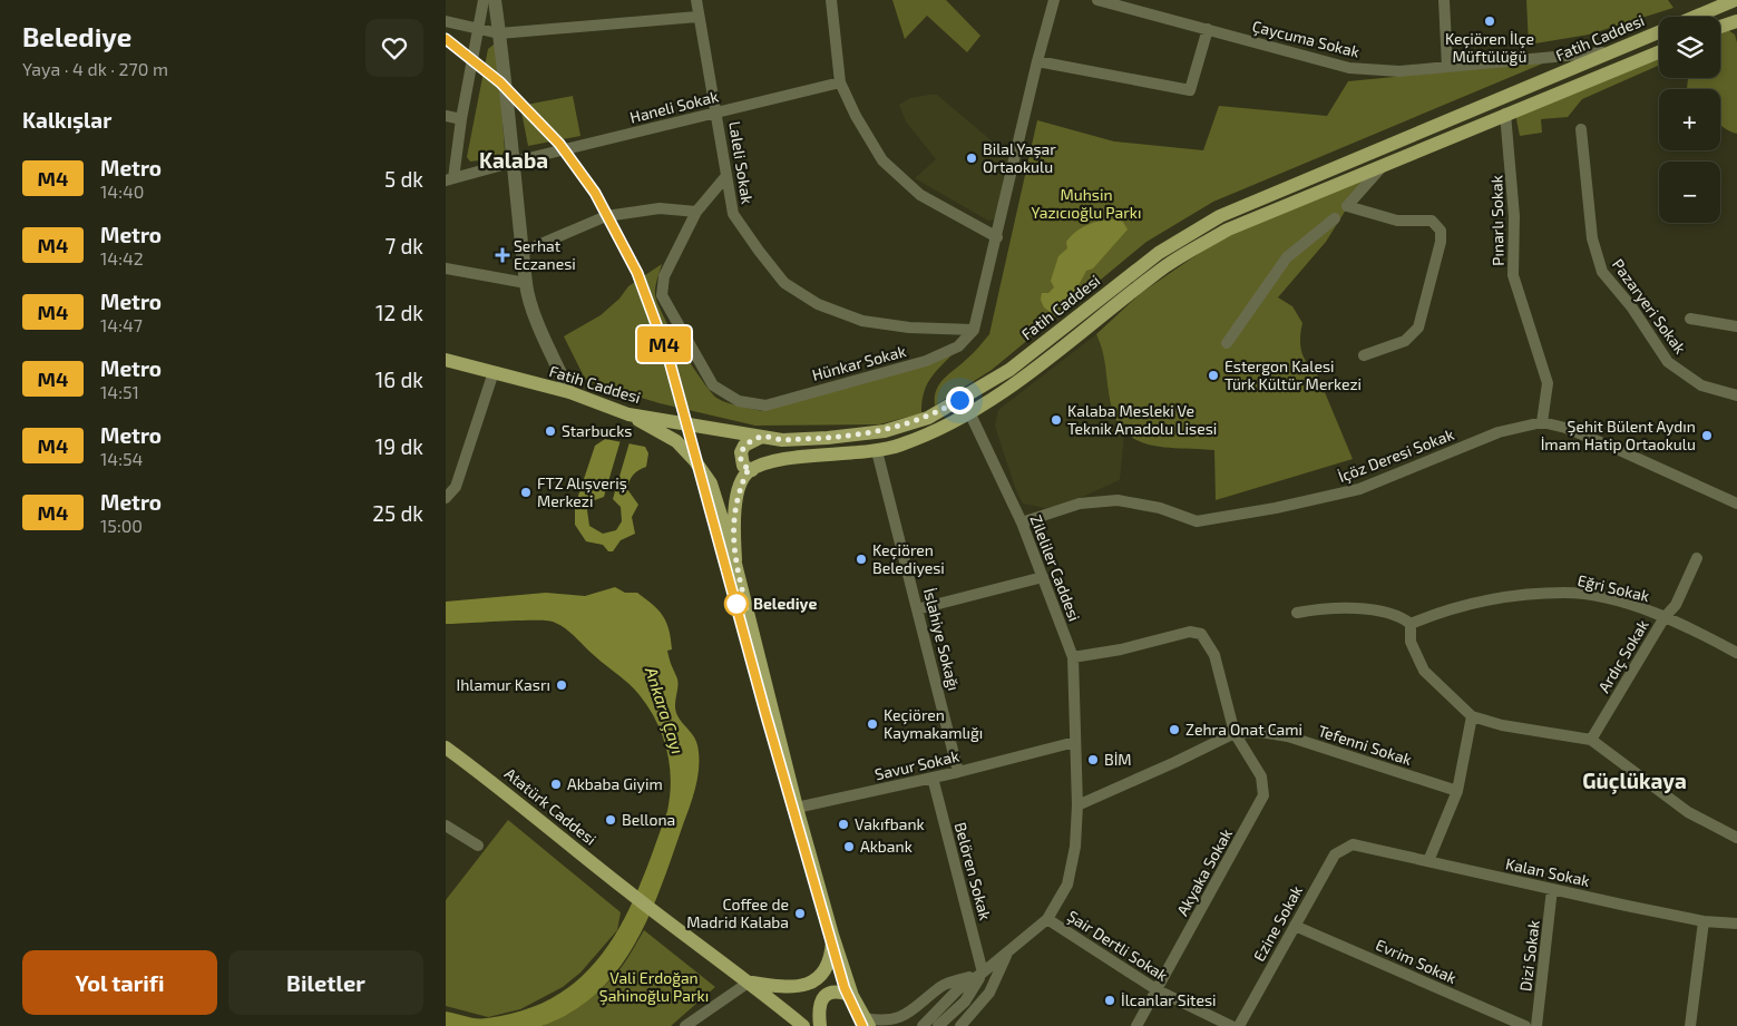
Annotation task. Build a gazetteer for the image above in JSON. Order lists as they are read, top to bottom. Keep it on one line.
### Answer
{"streets":{"main road":["Fatih Caddesi","Atatürk Caddesi"],"street":["Çaycuma Sokak","Haneli Sokak","Laleli Sokak","Pınarlı Sokak","Pazaryeri Sokak","Hünkar Sokak","İçöz Deresi Sokak","Zileliler Caddesi","Eğri Sokak","İslahiye Sokağı","Ardıç Sokak","Tefenni Sokak","Savur Sokak","Belören Sokak","Akyaka Sokak","Kalan Sokak","Ezine Sokak","Şair Dertli Sokak","Dizi Sokak","Evrim Sokak"]},"crossings":[["Fatih Caddesi","Çaycuma Sokak"],["Haneli Sokak","Laleli Sokak"],["Laleli Sokak","Hünkar Sokak"],["Pınarlı Sokak","İçöz Deresi Sokak"],["İçöz Deresi Sokak","Zileliler Caddesi"],["Zileliler Caddesi","Tefenni Sokak"],["Zileliler Caddesi","Savur Sokak"],["Zileliler Caddesi","Akyaka Sokak"],["Zileliler Caddesi","Şair Dertli Sokak"],["Eğri Sokak","Ardıç Sokak"],["İslahiye Sokağı","Savur Sokak"],["Tefenni Sokak","Akyaka Sokak"],["Savur Sokak","Belören Sokak"],["Akyaka Sokak","Şair Dertli Sokak"],["Kalan Sokak","Ezine Sokak"],["Kalan Sokak","Dizi Sokak"],["Ezine Sokak","Evrim Sokak"]],"districts":["Kalaba","Güçlükaya"],"water":["Ankara Çayı"],"parks":["Muhsin Yazıcıoğlu Parkı","Vali Erdoğan Şahinoğlu Parkı"],"places":{"other":["Keçiören İlçe Müftülüğü","Bilal Yaşar Ortaokulu","Estergon Kalesi Türk Kültür Merkezi","Kalaba Mesleki Ve Teknik Anadolu Lisesi","Starbucks","Şehit Bülent Aydın İmam Hatip Ortaokulu","FTZ Alışveriş Merkezi","Keçiören Belediyesi","Belediye","Ihlamur Kasrı","Keçiören Kaymakamlığı","Zehra Onat Cami","BİM","Akbaba Giyim","Bellona","Vakıfbank","Akbank","Coffee de Madrid Kalaba","İlcanlar Sitesi"],"health":["Serhat Eczanesi"]},"lines":["metro line M4"],"page":{"heading":[["Belediye","Yaya · 4 dk · 270 m"],"Kalkışlar"],"on_map":"M4","map_buttons":["+","−"],"list":[{"mark":"M4","name":"Metro","note":"14:40","value":"5 dk"},{"mark":"M4","name":"Metro","note":"14:42","value":"7 dk"},{"mark":"M4","name":"Metro","note":"14:47","value":"12 dk"},{"mark":"M4","name":"Metro","note":"14:51","value":"16 dk"},{"mark":"M4","name":"Metro","note":"14:54","value":"19 dk"},{"mark":"M4","name":"Metro","note":"15:00","value":"25 dk"}],"buttons":["Yol tarifi","Biletler"]}}
